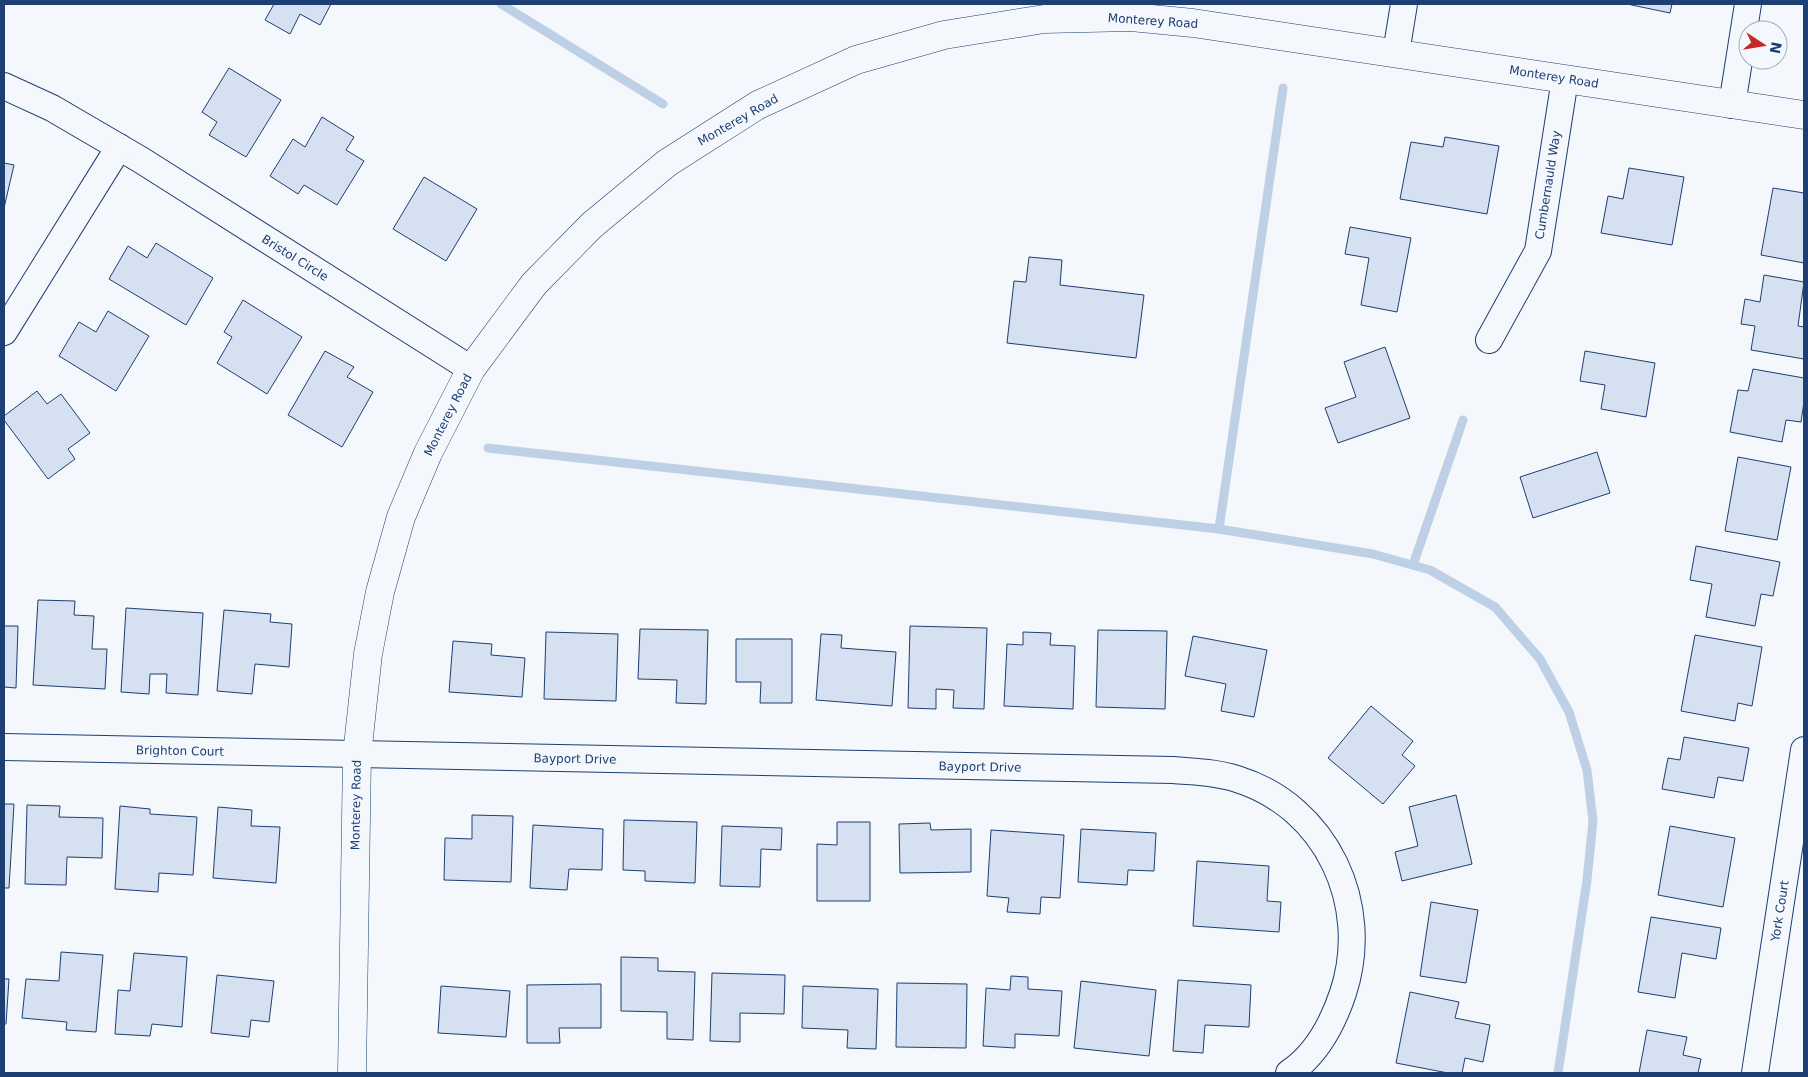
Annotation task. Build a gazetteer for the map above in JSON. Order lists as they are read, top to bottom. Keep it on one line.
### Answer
{"streets":{"street":["Monterey Road","Cumbernauld Way","Bristol Circle","Brighton Court","Bayport Drive","York Court"]},"crossings":[["Monterey Road","Cumbernauld Way"],["Monterey Road","Bristol Circle"],["Monterey Road","Brighton Court"],["Monterey Road","Bayport Drive"],["Brighton Court","Bayport Drive"]],"north":"right"}
